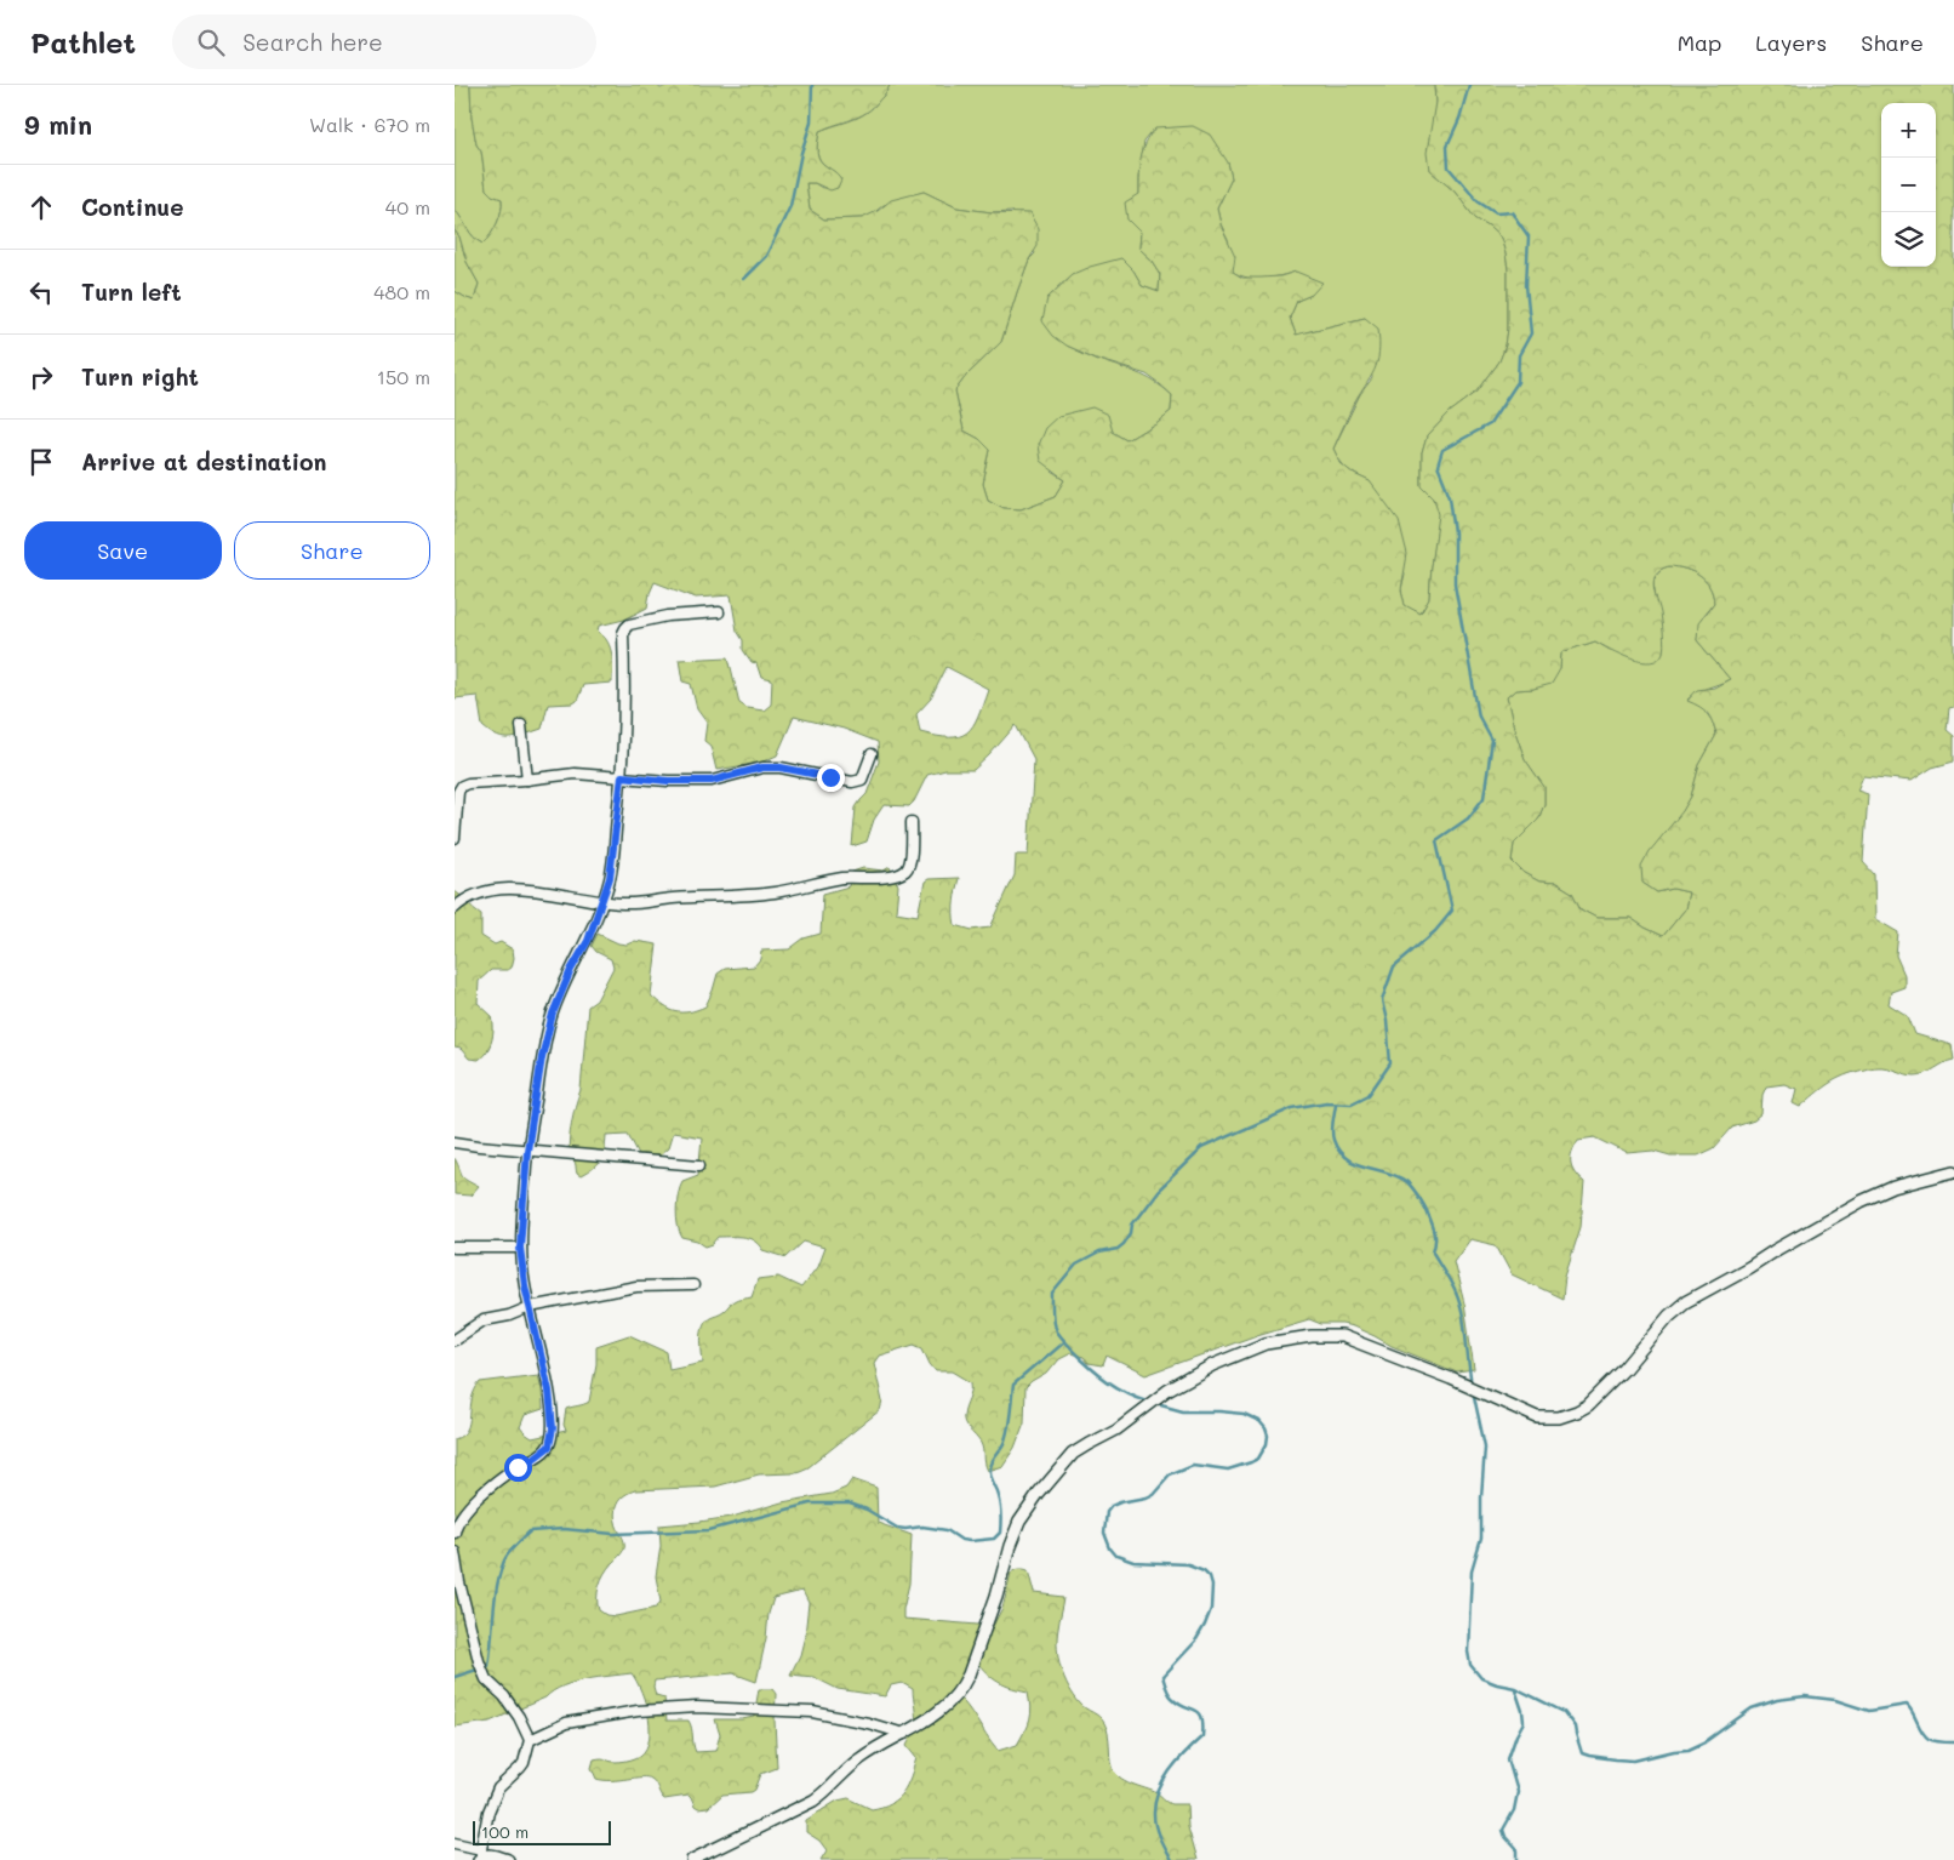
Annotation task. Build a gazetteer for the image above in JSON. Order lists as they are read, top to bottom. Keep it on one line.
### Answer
{"scale_bar":"100 m","page":{"header":"Pathlet","search":"Search here","nav":["Map","Layers","Share"],"heading":["9 min","Walk · 670 m"],"map_buttons":["+","−"],"list":[["Continue","40 m"],["Turn left","480 m"],["Turn right","150 m"],"Arrive at destination"],"buttons":["Save","Share"],"scale":"100 m"}}
